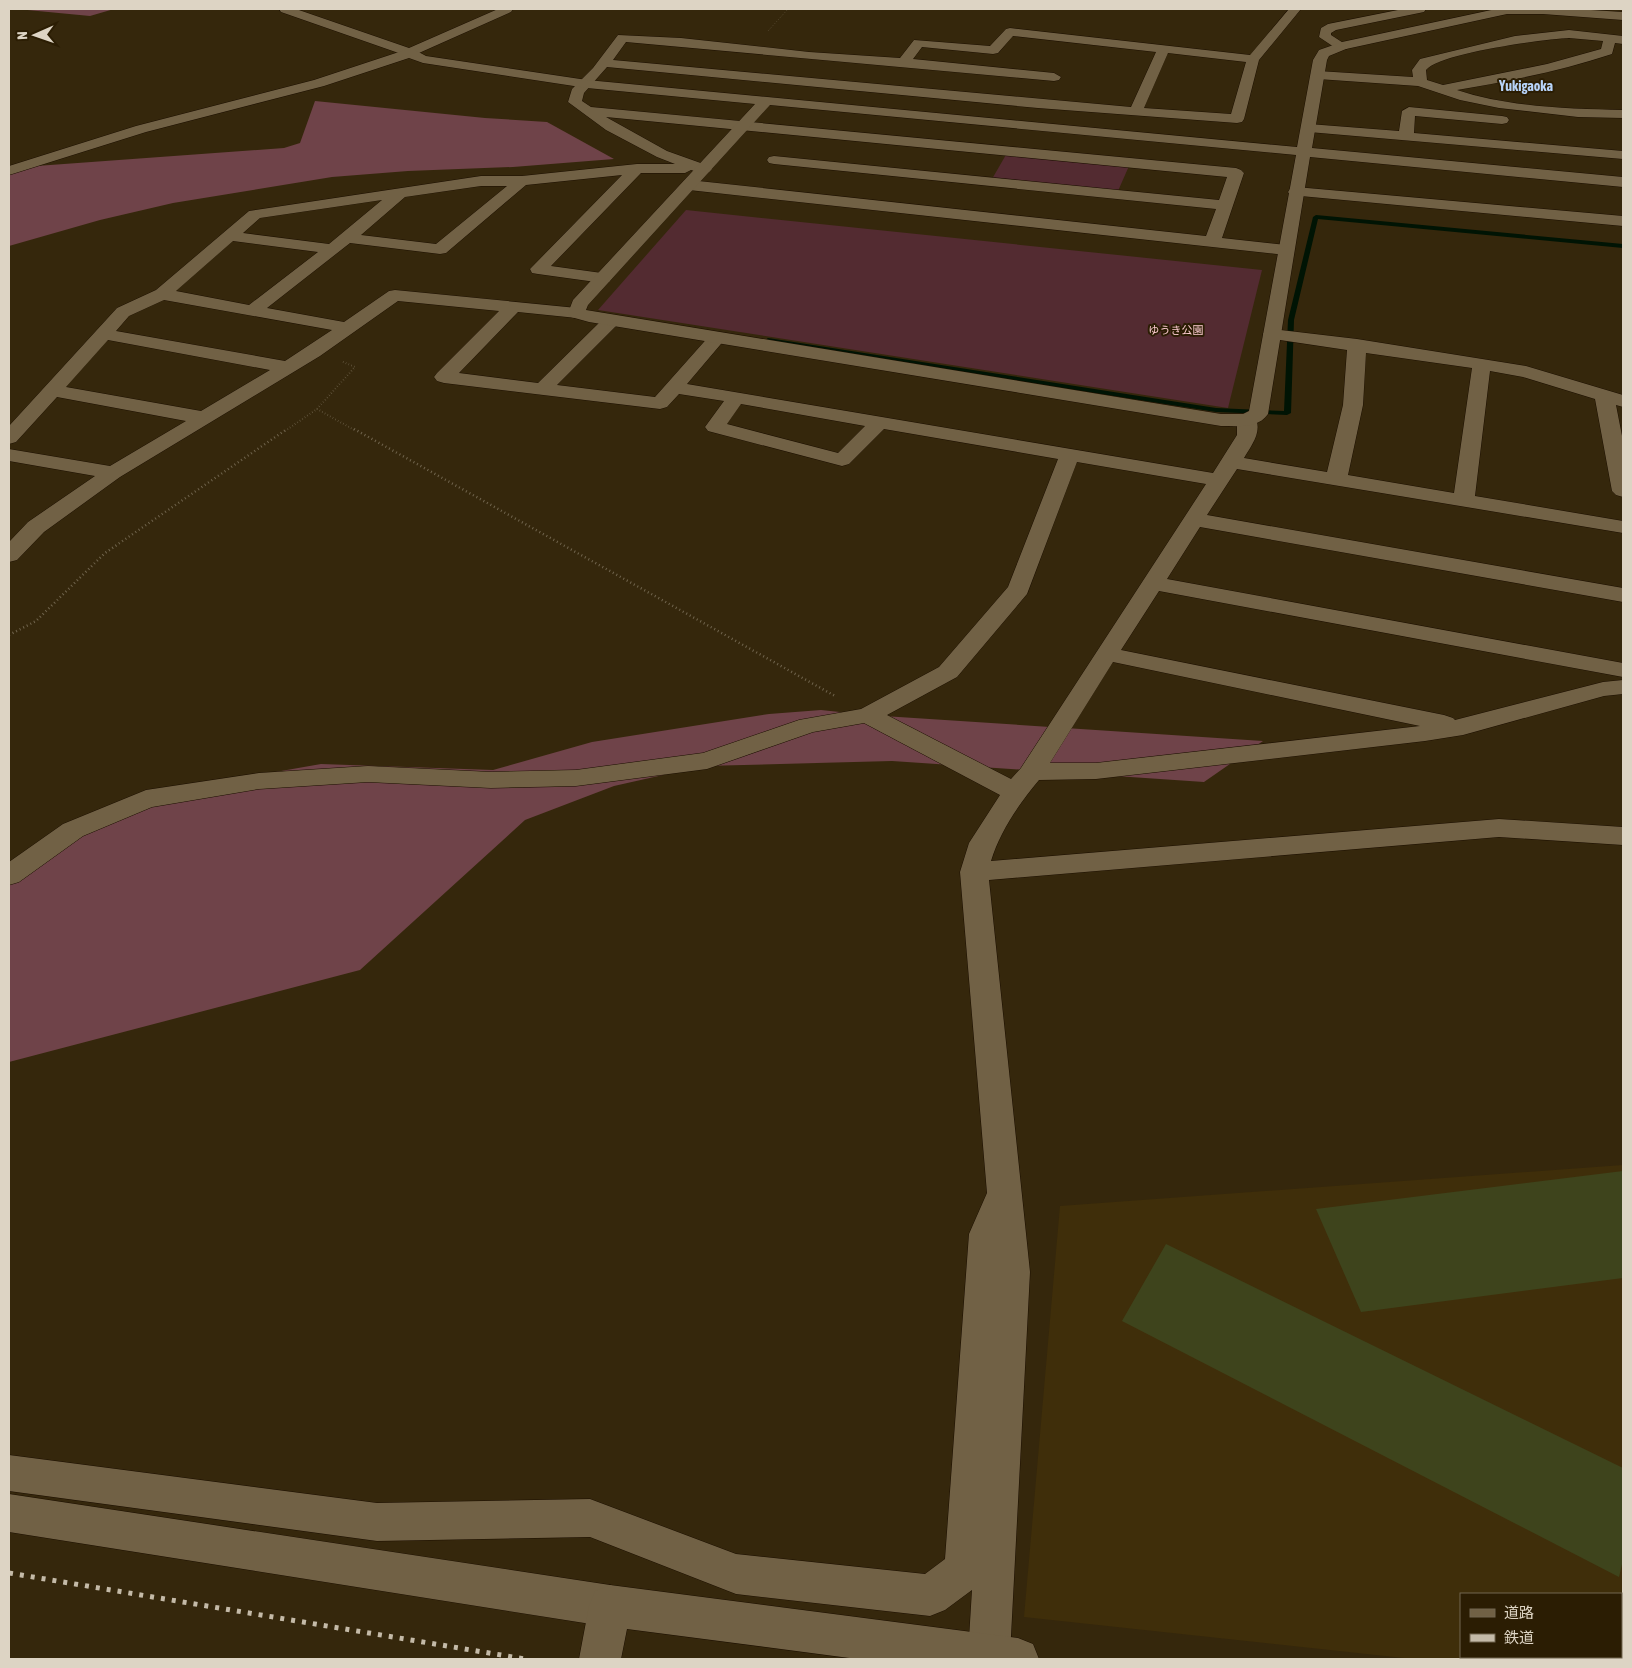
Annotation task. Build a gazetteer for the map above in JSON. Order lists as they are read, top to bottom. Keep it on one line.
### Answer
{"districts":["Yukigaoka"],"parks":["ゆうき公園"],"legend":["道路","鉄道"],"north":"left"}
